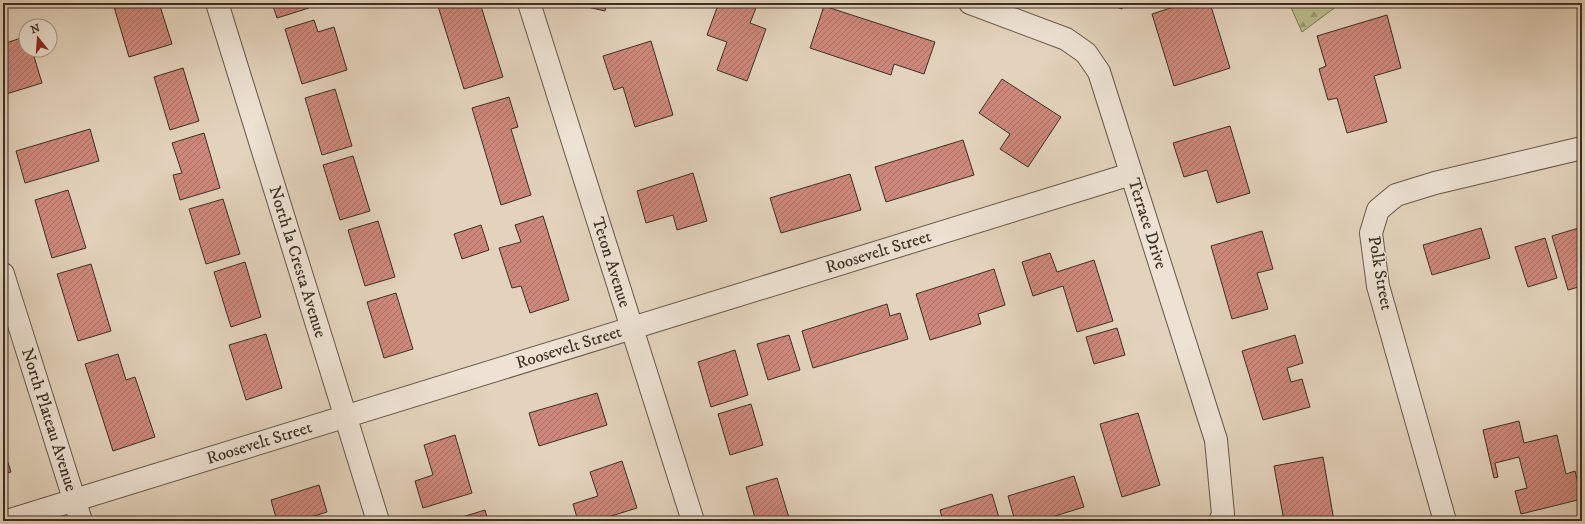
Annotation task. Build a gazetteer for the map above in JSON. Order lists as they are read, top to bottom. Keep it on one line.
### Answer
{"streets":{"street":["Terrace Drive","Roosevelt Street","North la Cresta Avenue","Teton Avenue","Polk Street","North Plateau Avenue"]},"crossings":[["Terrace Drive","Roosevelt Street"],["Roosevelt Street","North la Cresta Avenue"],["Roosevelt Street","Teton Avenue"],["Roosevelt Street","North Plateau Avenue"]],"north":"top"}
